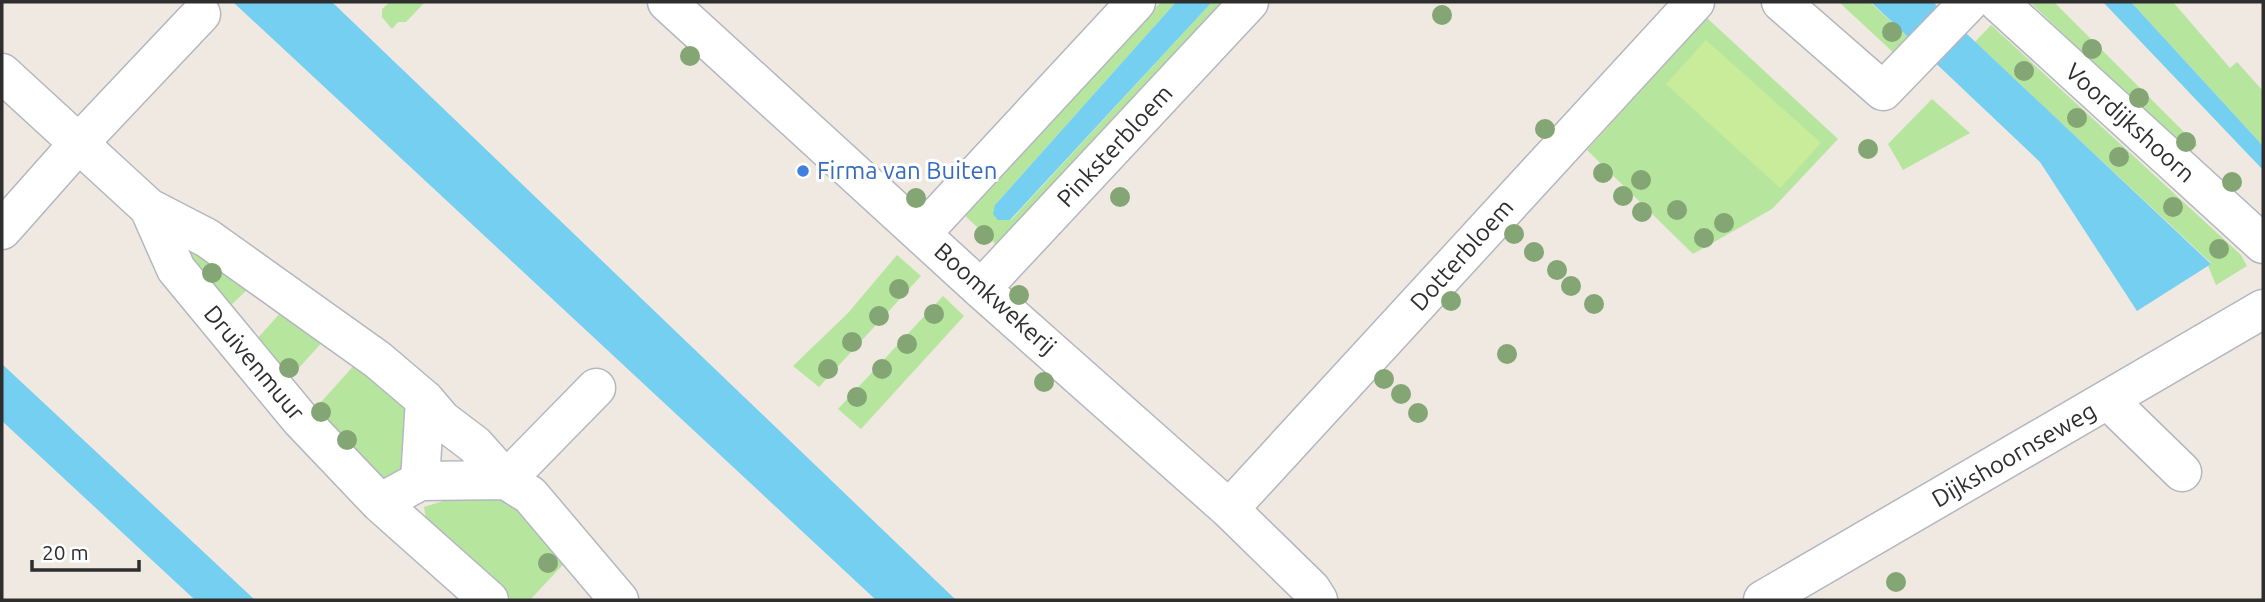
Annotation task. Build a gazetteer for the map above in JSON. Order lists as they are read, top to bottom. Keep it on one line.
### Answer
{"streets":{"street":["Voordijkshoorn","Pinksterbloem","Dotterbloem","Boomkwekerij","Druivenmuur","Dijkshoornseweg"]},"crossings":[["Pinksterbloem","Boomkwekerij"],["Dotterbloem","Boomkwekerij"]],"places":["Firma van Buiten"],"scale_bar":"20 m"}
